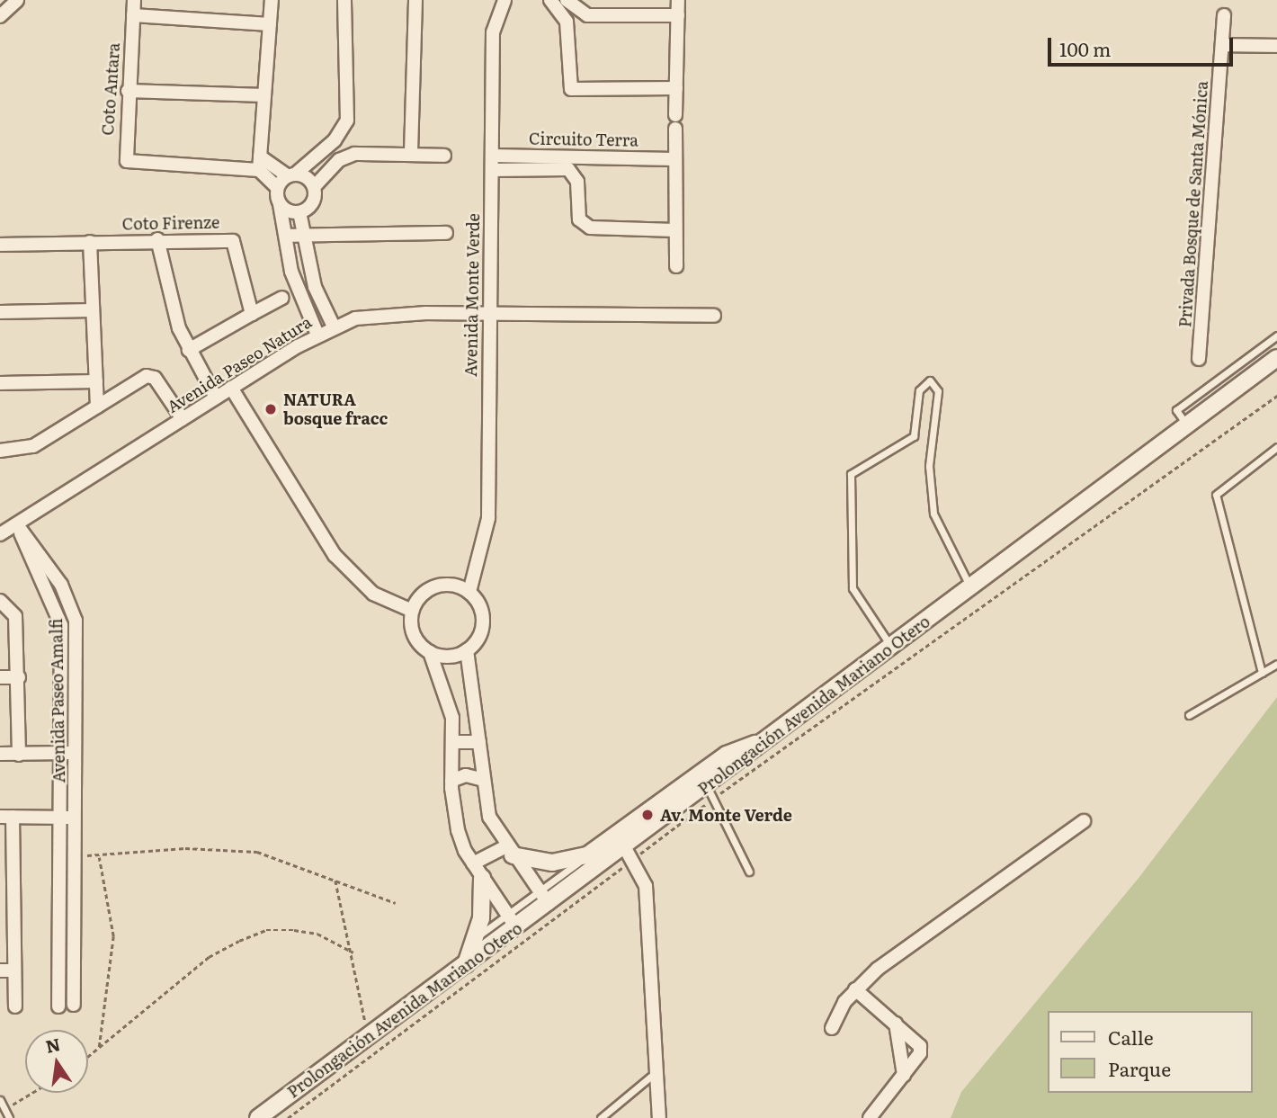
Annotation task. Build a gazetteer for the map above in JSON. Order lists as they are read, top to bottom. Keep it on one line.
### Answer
{"streets":{"street":["Coto Antara","Circuito Terra","Privada Bosque de Santa Mónica","Coto Firenze","Avenida Monte Verde","Avenida Paseo Natura","Avenida Paseo Amalfi","Prolongación Avenida Mariano Otero"]},"crossings":[["Circuito Terra","Avenida Monte Verde"],["Avenida Monte Verde","Avenida Paseo Natura"],["Avenida Paseo Natura","Avenida Paseo Amalfi"]],"places":["NATURA bosque fracc","Av. Monte Verde"],"legend":["Calle","Parque"],"scale_bar":"100 m","north":"top"}
